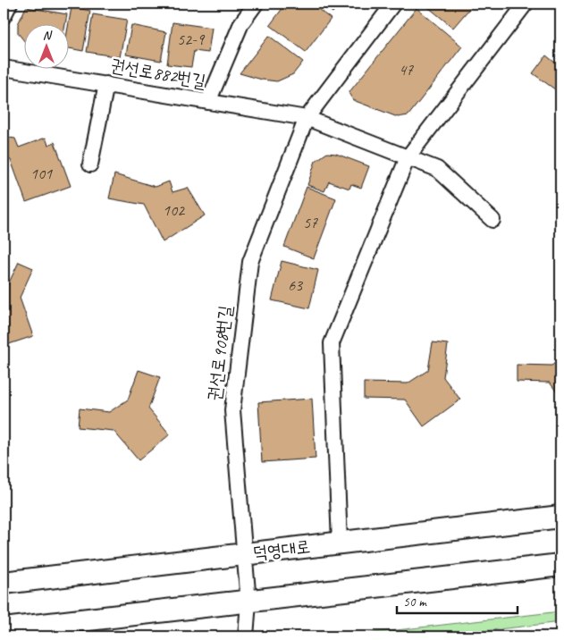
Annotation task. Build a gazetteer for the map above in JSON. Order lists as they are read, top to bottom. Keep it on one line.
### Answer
{"streets":{"main road":["덕영대로"],"street":["권선로882번길","권선로908번길"]},"crossings":[["권선로882번길","권선로908번길"],["권선로908번길","덕영대로"]],"house_numbers":["52-9","47","101","102","57","63"],"scale_bar":"50 m","north":"top"}
